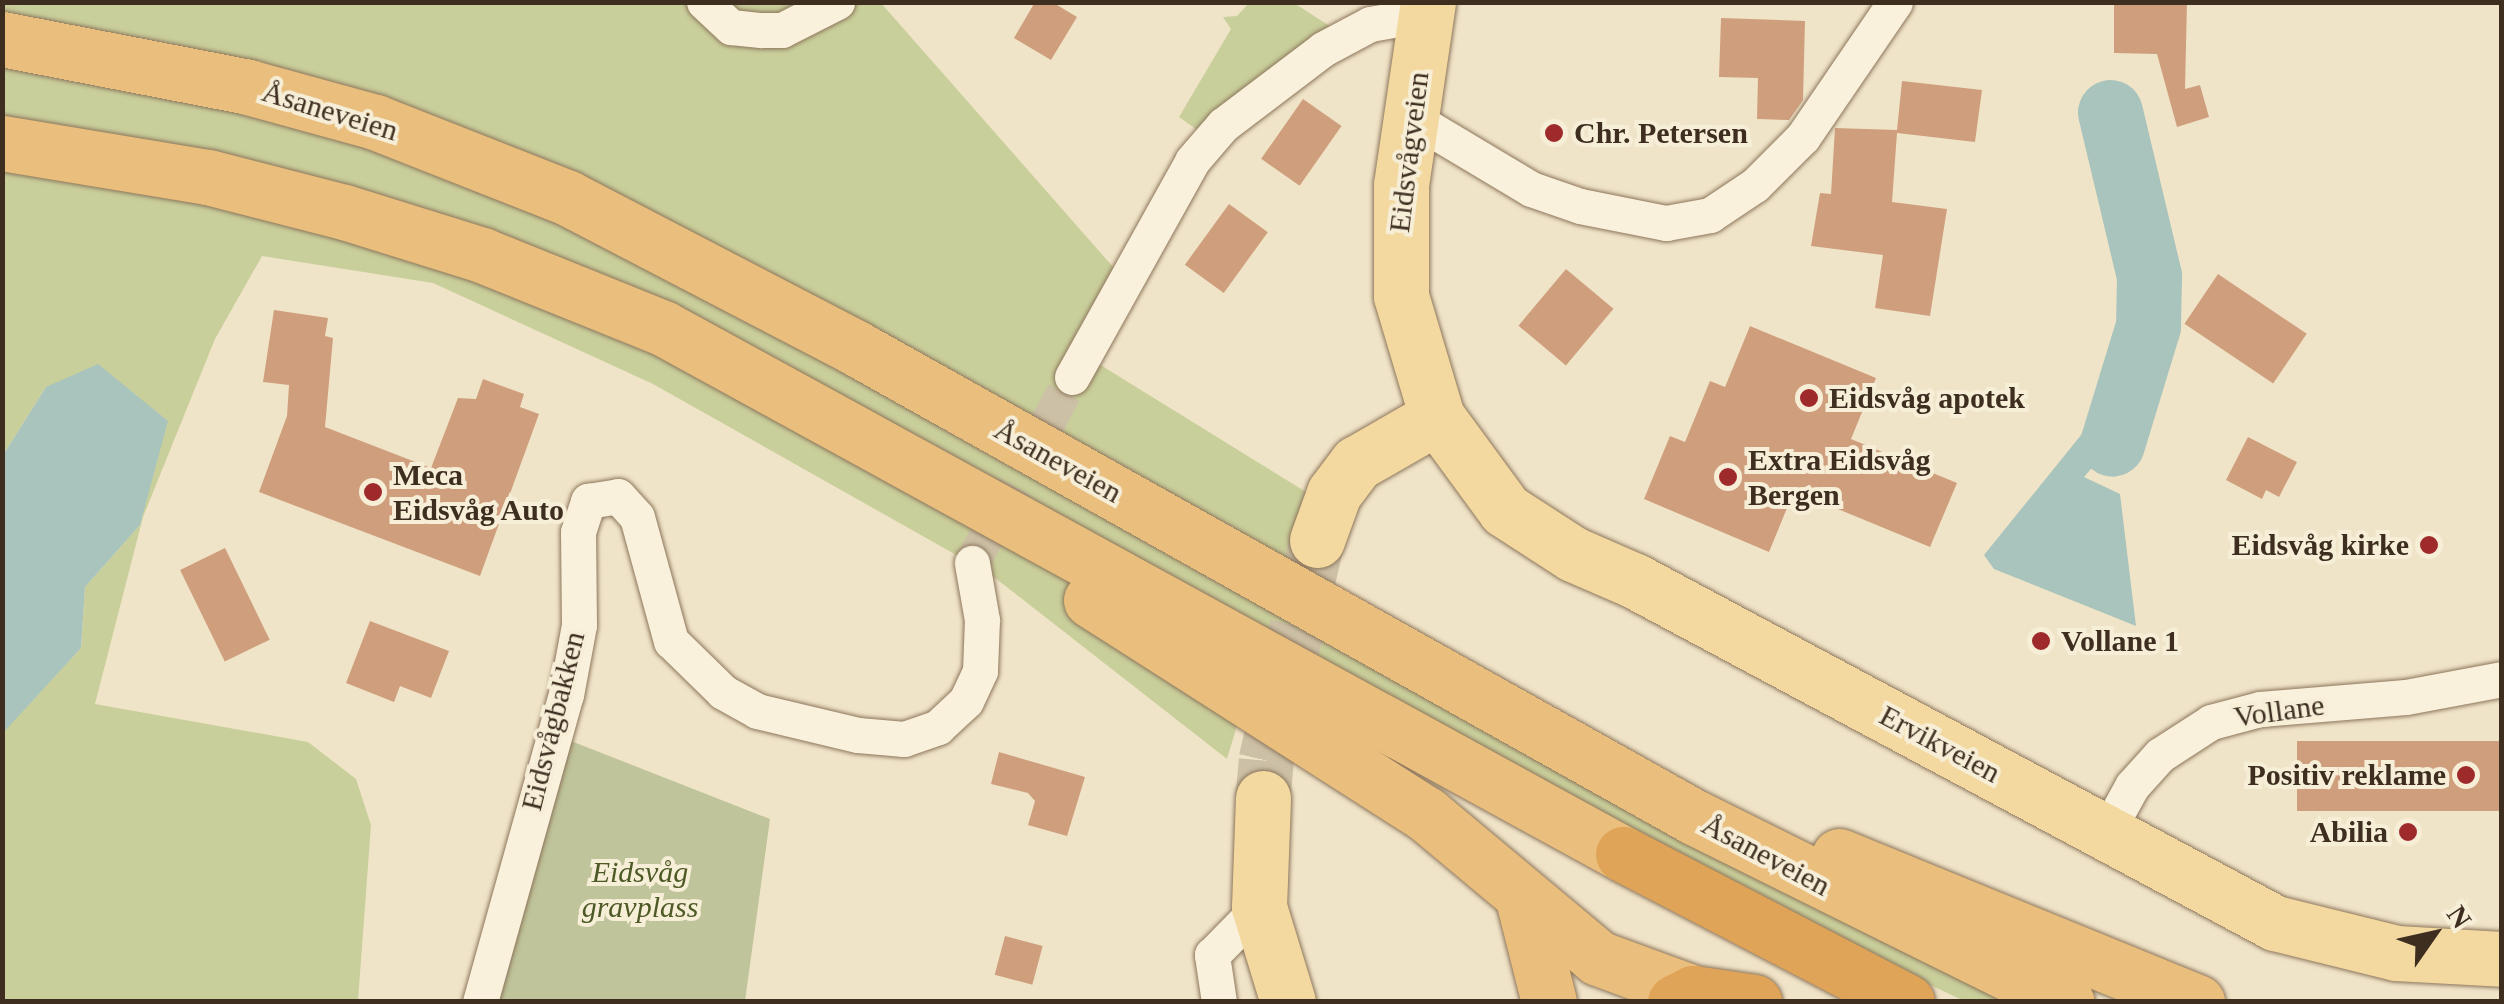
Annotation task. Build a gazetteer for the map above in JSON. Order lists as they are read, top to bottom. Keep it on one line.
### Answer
{"streets":{"highway":["Åsaneveien"],"main road":["Eidsvågveien","Ervikveien"],"street":["Vollane","Eidsvågbakken"]},"crossings":[["Eidsvågveien","Ervikveien"],["Vollane","Ervikveien"]],"parks":["Eidsvåg gravplass"],"places":["Chr. Petersen","Eidsvåg apotek","Extra Eidsvåg Bergen","Meca Eidsvåg Auto","Eidsvåg kirke","Vollane 1","Positiv reklame","Abilia"],"north":"top right"}
